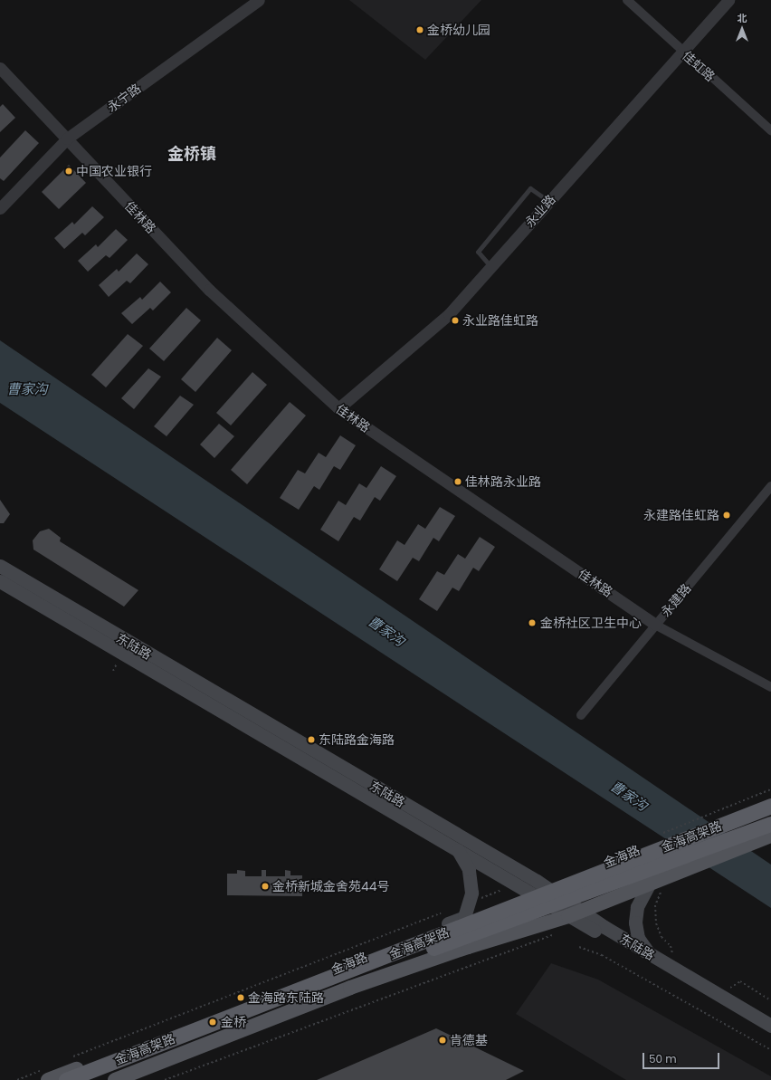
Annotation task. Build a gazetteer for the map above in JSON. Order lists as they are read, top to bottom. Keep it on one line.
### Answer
{"streets":{"highway":["金海高架路"],"main road":["东陆路","金海路"],"street":["佳虹路","永宁路","永业路","佳林路","永建路"]},"crossings":[["佳虹路","永业路"],["永宁路","佳林路"],["永业路","佳林路"],["佳林路","永建路"],["东陆路","金海路"]],"districts":["金桥镇"],"water":["曹家沟"],"places":["金桥幼儿园","中国农业银行","永业路佳虹路","佳林路永业路","永建路佳虹路","金桥社区卫生中心","东陆路金海路","金桥新城金舍苑44号","金海路东陆路","金桥","肯德基"],"scale_bar":"50 m","north":"top"}
